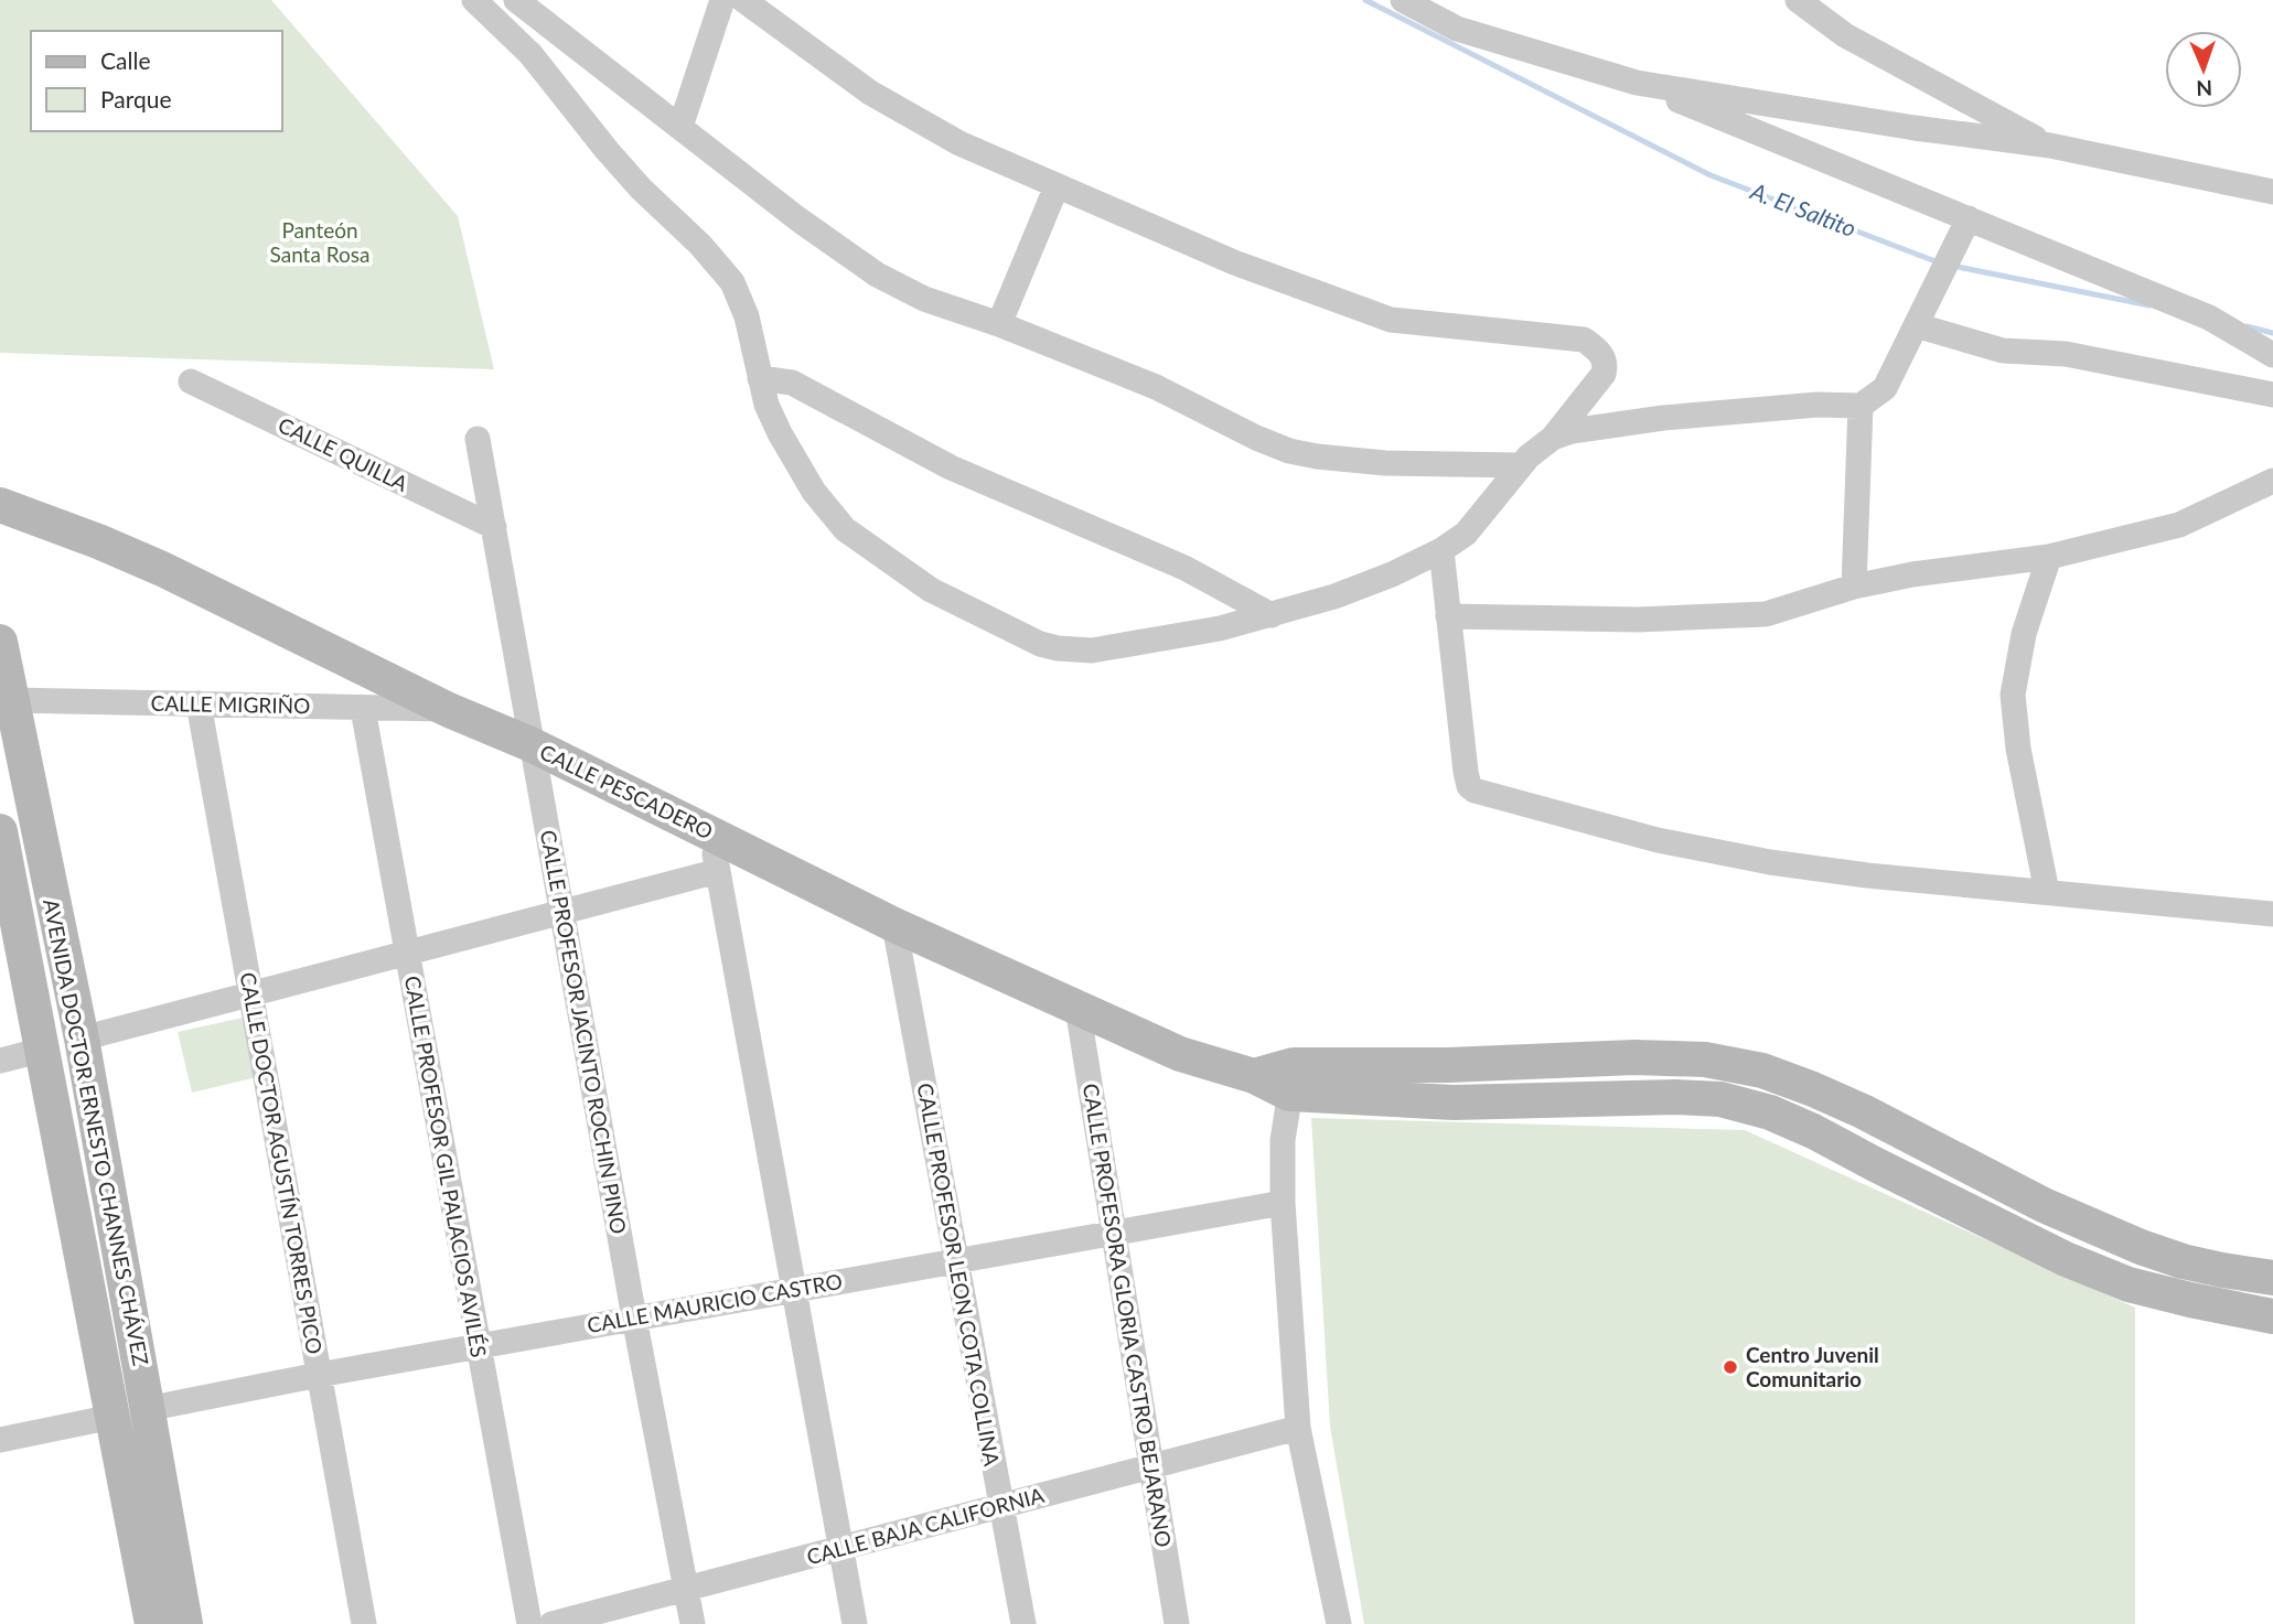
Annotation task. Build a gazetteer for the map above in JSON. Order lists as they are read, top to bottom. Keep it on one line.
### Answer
{"streets":{"street":["CALLE QUILLA","CALLE MIGRIÑO","CALLE PESCADERO","CALLE PROFESOR JACINTO ROCHIN PINO","AVENIDA DOCTOR ERNESTO CHANNES CHÁVEZ","CALLE DOCTOR AGUSTÍN TORRES PICO","CALLE PROFESOR GIL PALACIOS AVILÉS","CALLE PROFESOR LEON COTA COLLINA","CALLE MAURICIO CASTRO","CALLE PROFESORA GLORIA CASTRO BEJARANO","CALLE BAJA CALIFORNIA"]},"crossings":[["CALLE QUILLA","CALLE PROFESOR JACINTO ROCHIN PINO"],["CALLE MIGRIÑO","CALLE PESCADERO"],["CALLE MIGRIÑO","AVENIDA DOCTOR ERNESTO CHANNES CHÁVEZ"],["CALLE MIGRIÑO","CALLE DOCTOR AGUSTÍN TORRES PICO"],["CALLE MIGRIÑO","CALLE PROFESOR GIL PALACIOS AVILÉS"],["CALLE PESCADERO","CALLE PROFESOR JACINTO ROCHIN PINO"],["CALLE PESCADERO","CALLE PROFESOR LEON COTA COLLINA"],["CALLE PESCADERO","CALLE PROFESORA GLORIA CASTRO BEJARANO"],["CALLE PROFESOR JACINTO ROCHIN PINO","CALLE MAURICIO CASTRO"],["CALLE PROFESOR JACINTO ROCHIN PINO","CALLE BAJA CALIFORNIA"],["AVENIDA DOCTOR ERNESTO CHANNES CHÁVEZ","CALLE MAURICIO CASTRO"],["CALLE DOCTOR AGUSTÍN TORRES PICO","CALLE MAURICIO CASTRO"],["CALLE PROFESOR GIL PALACIOS AVILÉS","CALLE MAURICIO CASTRO"],["CALLE PROFESOR LEON COTA COLLINA","CALLE MAURICIO CASTRO"],["CALLE PROFESOR LEON COTA COLLINA","CALLE BAJA CALIFORNIA"],["CALLE MAURICIO CASTRO","CALLE PROFESORA GLORIA CASTRO BEJARANO"],["CALLE PROFESORA GLORIA CASTRO BEJARANO","CALLE BAJA CALIFORNIA"]],"water":["A. El Saltito"],"parks":["Panteón Santa Rosa"],"places":["Centro Juvenil Comunitario"],"legend":["Calle","Parque"],"north":"bottom"}
